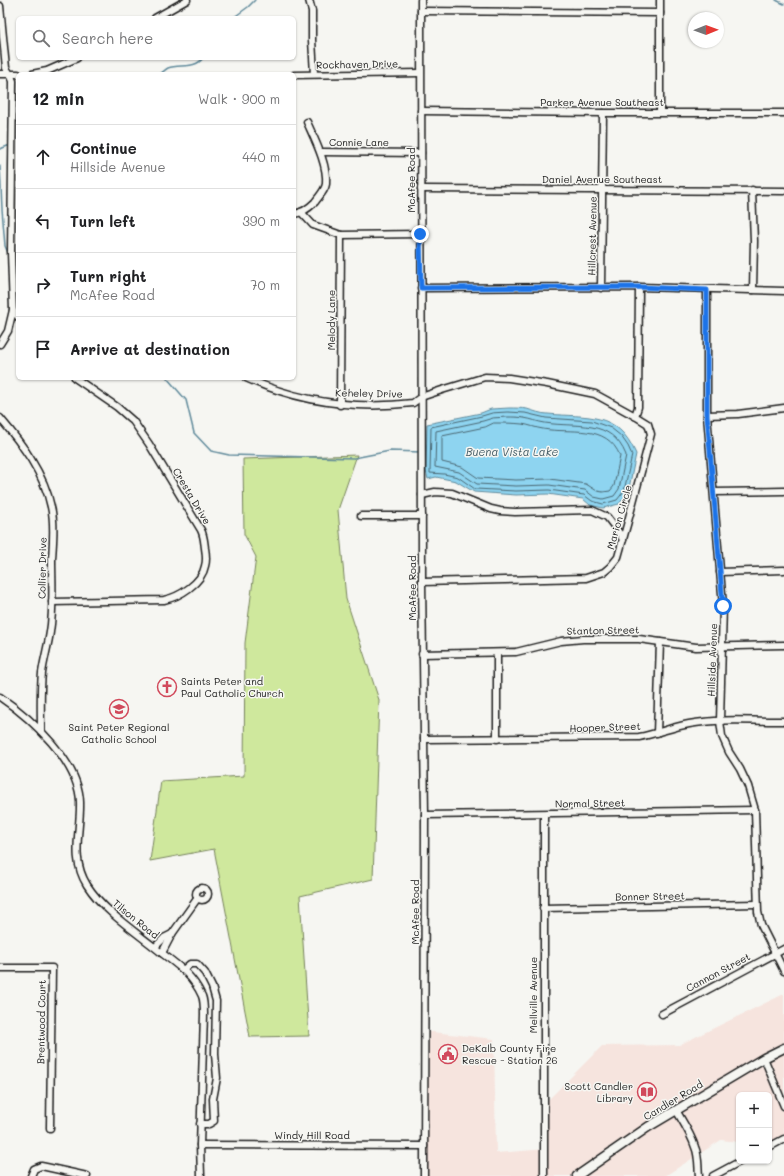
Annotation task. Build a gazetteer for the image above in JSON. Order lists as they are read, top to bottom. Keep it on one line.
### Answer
{"streets":{"main road":["Candler Road"],"street":["Rockhaven Drive","Parker Avenue Southeast","Connie Lane","Daniel Avenue Southeast","McAfee Road","Hillcrest Avenue","Melody Lane","Keheley Drive","Cresta Drive","Marion Circle","Collier Drive","Stanton Street","Hillside Avenue","Hooper Street","Normal Street","Bonner Street","Tilson Road","Cannon Street","Mellville Avenue","Brentwood Court","Windy Hill Road"]},"crossings":[["Rockhaven Drive","McAfee Road"],["Parker Avenue Southeast","McAfee Road"],["Parker Avenue Southeast","Hillcrest Avenue"],["Connie Lane","McAfee Road"],["Daniel Avenue Southeast","McAfee Road"],["Daniel Avenue Southeast","Hillcrest Avenue"],["McAfee Road","Keheley Drive"],["McAfee Road","Marion Circle"],["McAfee Road","Stanton Street"],["McAfee Road","Hooper Street"],["McAfee Road","Normal Street"],["McAfee Road","Windy Hill Road"],["Melody Lane","Keheley Drive"],["Keheley Drive","Marion Circle"],["Cresta Drive","Collier Drive"],["Collier Drive","Tilson Road"],["Stanton Street","Hillside Avenue"],["Hillside Avenue","Hooper Street"],["Hillside Avenue","Normal Street"],["Hillside Avenue","Bonner Street"],["Hillside Avenue","Cannon Street"],["Normal Street","Mellville Avenue"],["Bonner Street","Mellville Avenue"],["Tilson Road","Windy Hill Road"]],"water":["Buena Vista Lake"],"places":{"church":["Saints Peter and Paul Catholic Church"],"school or university":["Saint Peter Regional Catholic School"],"public building":["DeKalb County Fire Rescue - Station 26"],"library":["Scott Candler Library"]},"north":"right","page":{"search":"Search here","heading":["12 min","Walk · 900 m"],"list":[["Continue","Hillside Avenue","440 m"],["Turn left","390 m"],["Turn right","McAfee Road","70 m"],"Arrive at destination"],"map_buttons":["+","−"]}}
